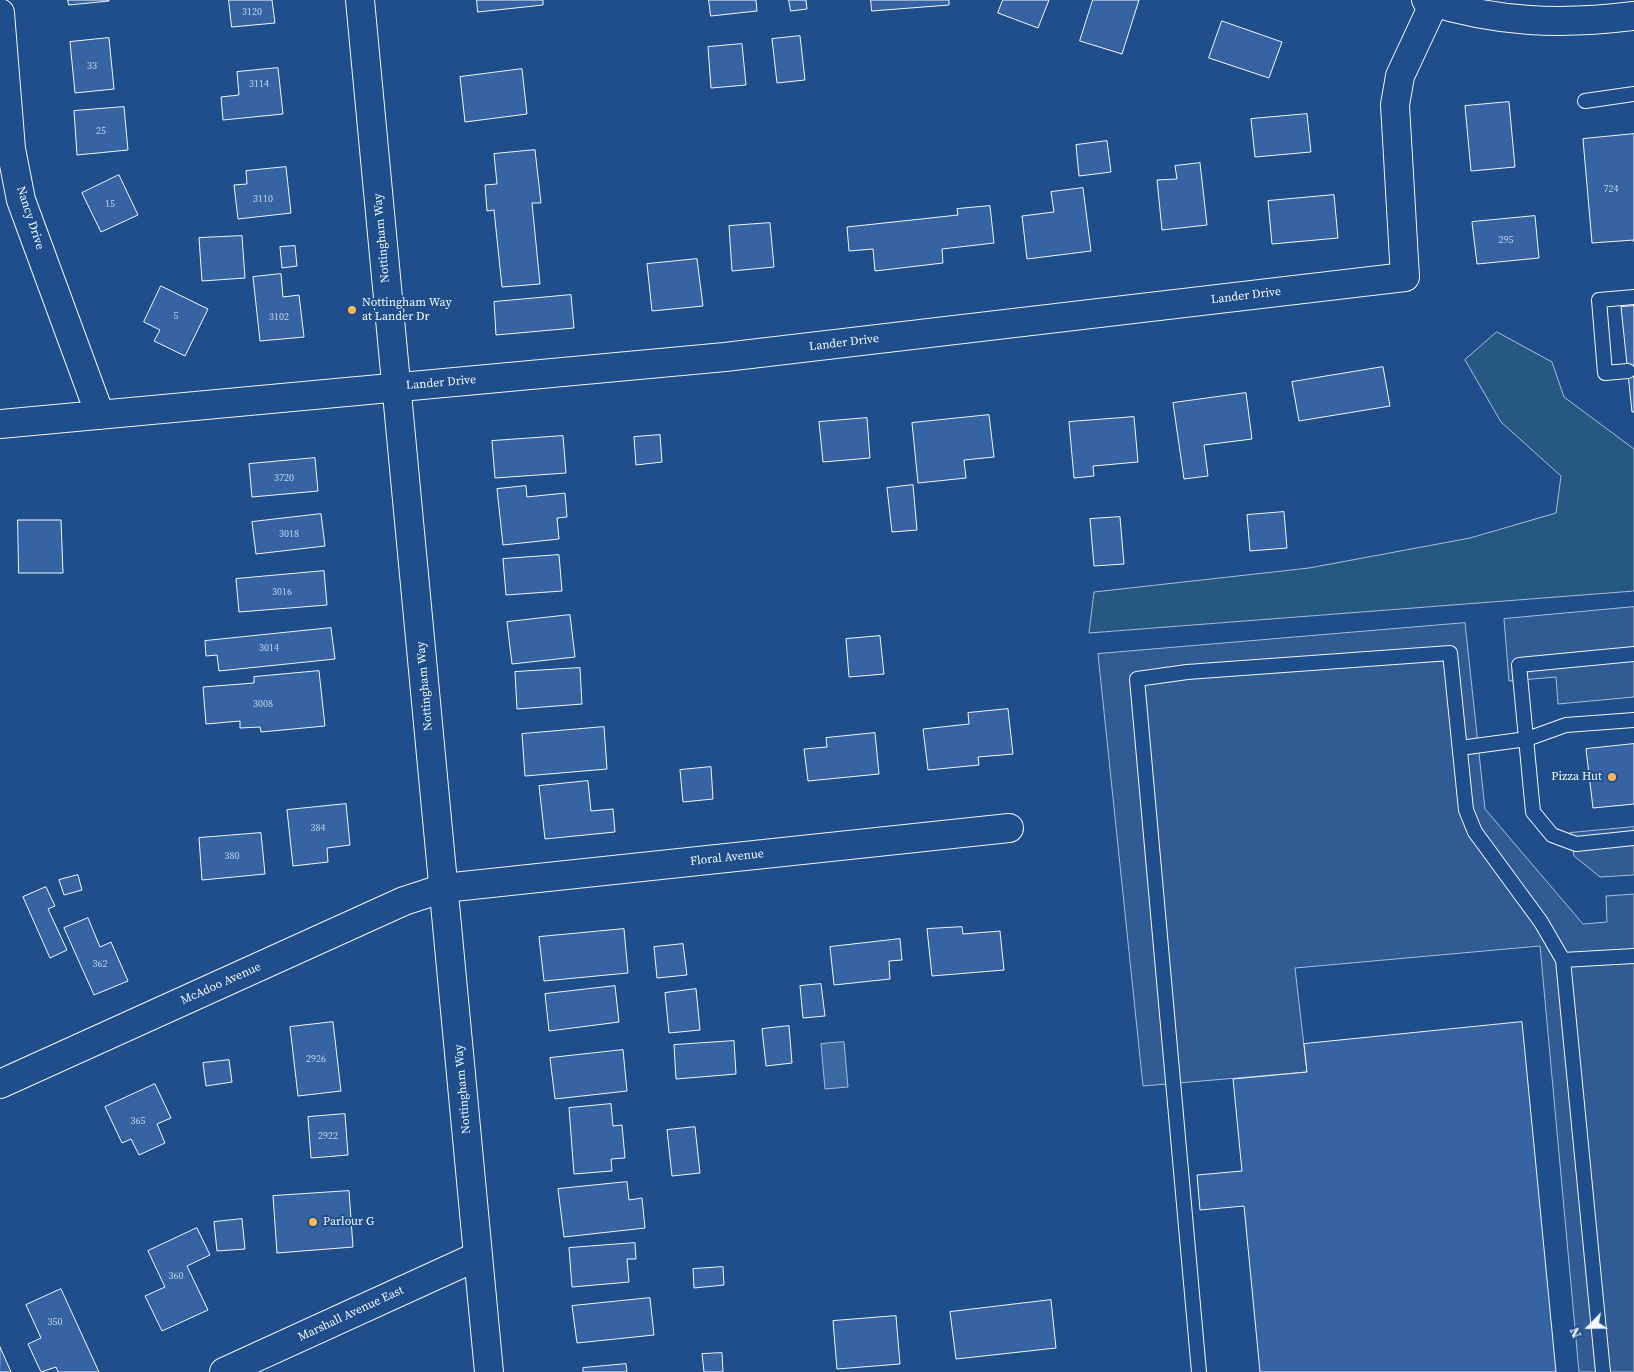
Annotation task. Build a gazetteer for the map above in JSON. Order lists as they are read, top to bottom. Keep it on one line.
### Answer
{"streets":{"street":["Nancy Drive","Nottingham Way","Lander Drive","Floral Avenue","McAdoo Avenue","Marshall Avenue East"]},"crossings":[["Nancy Drive","Lander Drive"],["Nottingham Way","Lander Drive"],["Nottingham Way","Floral Avenue"],["Nottingham Way","McAdoo Avenue"],["Nottingham Way","Marshall Avenue East"],["Floral Avenue","McAdoo Avenue"]],"places":["Nottingham Way at Lander Dr","Pizza Hut","Parlour G"],"house_numbers":["3120","33","3114","25","724","3110","15","295","5","3102","3720","3018","3016","3014","3008","384","380","362","2926","365","2922","360","350"],"north":"bottom left"}
